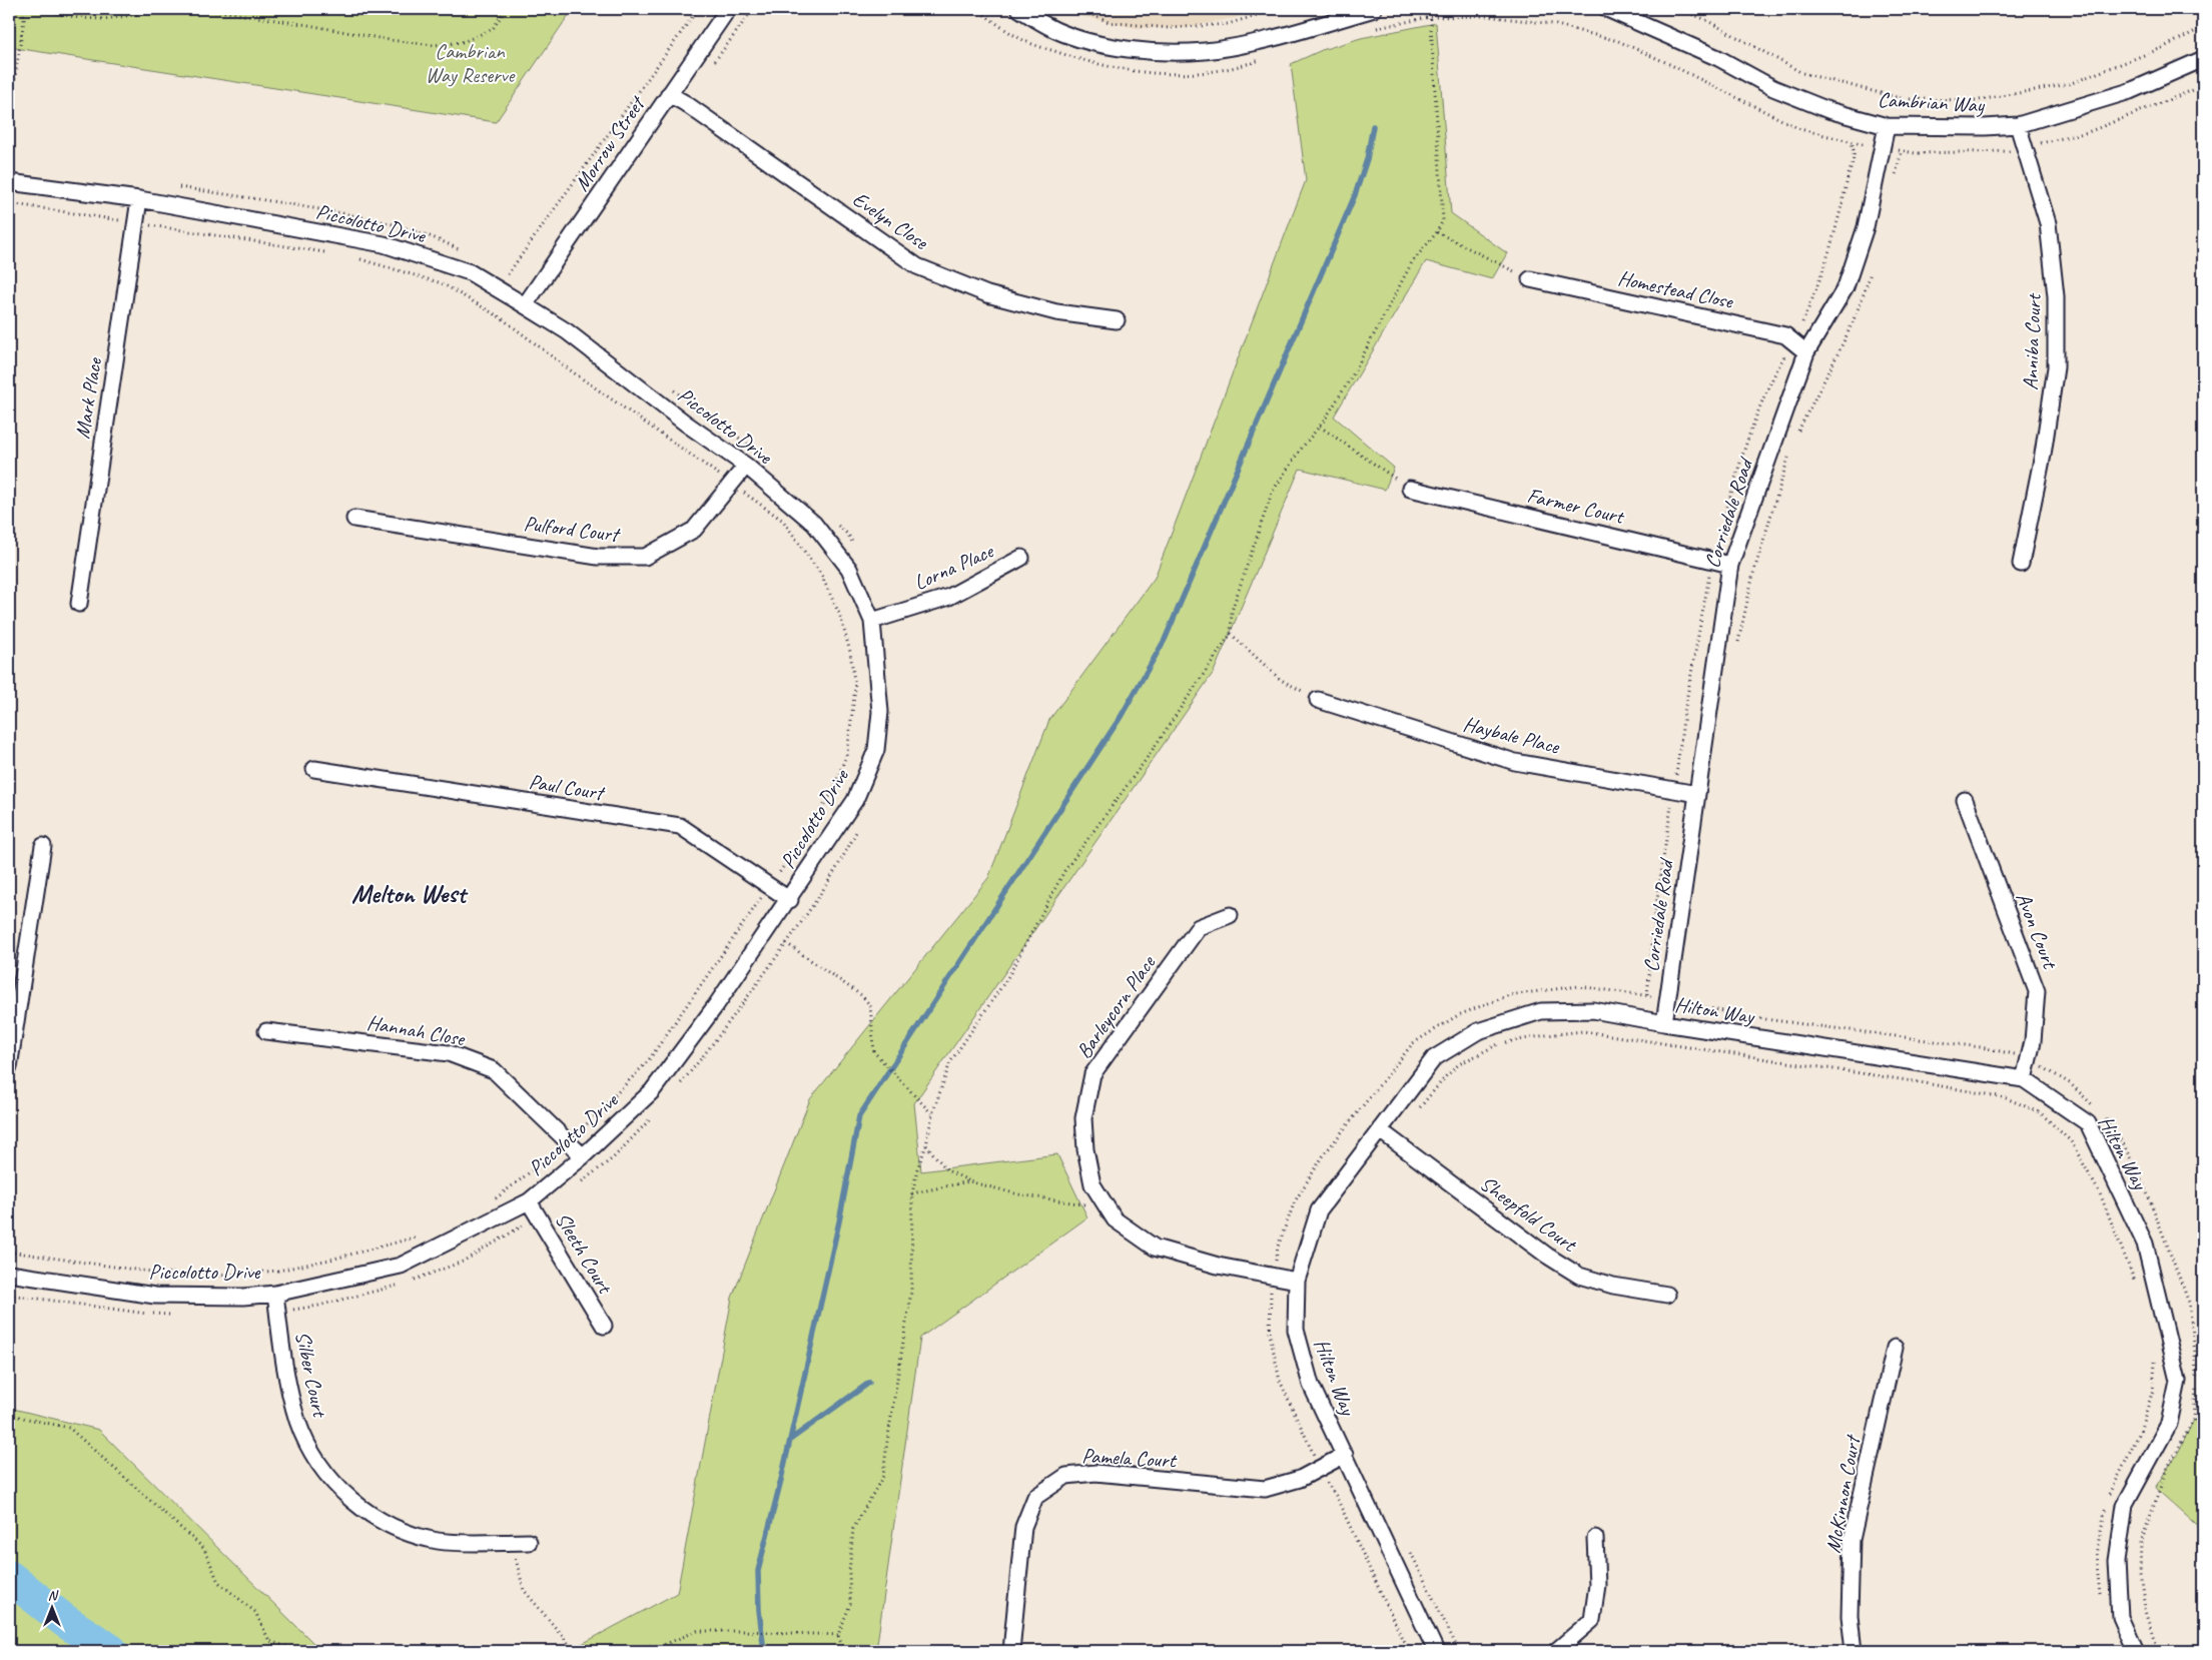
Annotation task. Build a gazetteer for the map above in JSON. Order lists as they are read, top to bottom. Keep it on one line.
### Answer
{"streets":{"street":["Cambrian Way","Morrow Street","Evelyn Close","Piccolotto Drive","Homestead Close","Anniba Court","Mark Place","Farmer Court","Corriedale Road","Pulford Court","Lorna Place","Haybale Place","Paul Court","Avon Court","Barleycorn Place","Hilton Way","Hannah Close","Sheepfold Court","Sleeth Court","Silber Court","Pamela Court","McKinnon Court"]},"crossings":[["Cambrian Way","Anniba Court"],["Cambrian Way","Corriedale Road"],["Morrow Street","Evelyn Close"],["Morrow Street","Piccolotto Drive"],["Piccolotto Drive","Mark Place"],["Piccolotto Drive","Pulford Court"],["Piccolotto Drive","Lorna Place"],["Piccolotto Drive","Paul Court"],["Piccolotto Drive","Hannah Close"],["Piccolotto Drive","Sleeth Court"],["Piccolotto Drive","Silber Court"],["Homestead Close","Corriedale Road"],["Farmer Court","Corriedale Road"],["Corriedale Road","Haybale Place"],["Corriedale Road","Hilton Way"],["Avon Court","Hilton Way"],["Barleycorn Place","Hilton Way"],["Hilton Way","Sheepfold Court"],["Hilton Way","Pamela Court"]],"districts":["Melton West"],"parks":["Cambrian Way Reserve"],"north":"top"}
